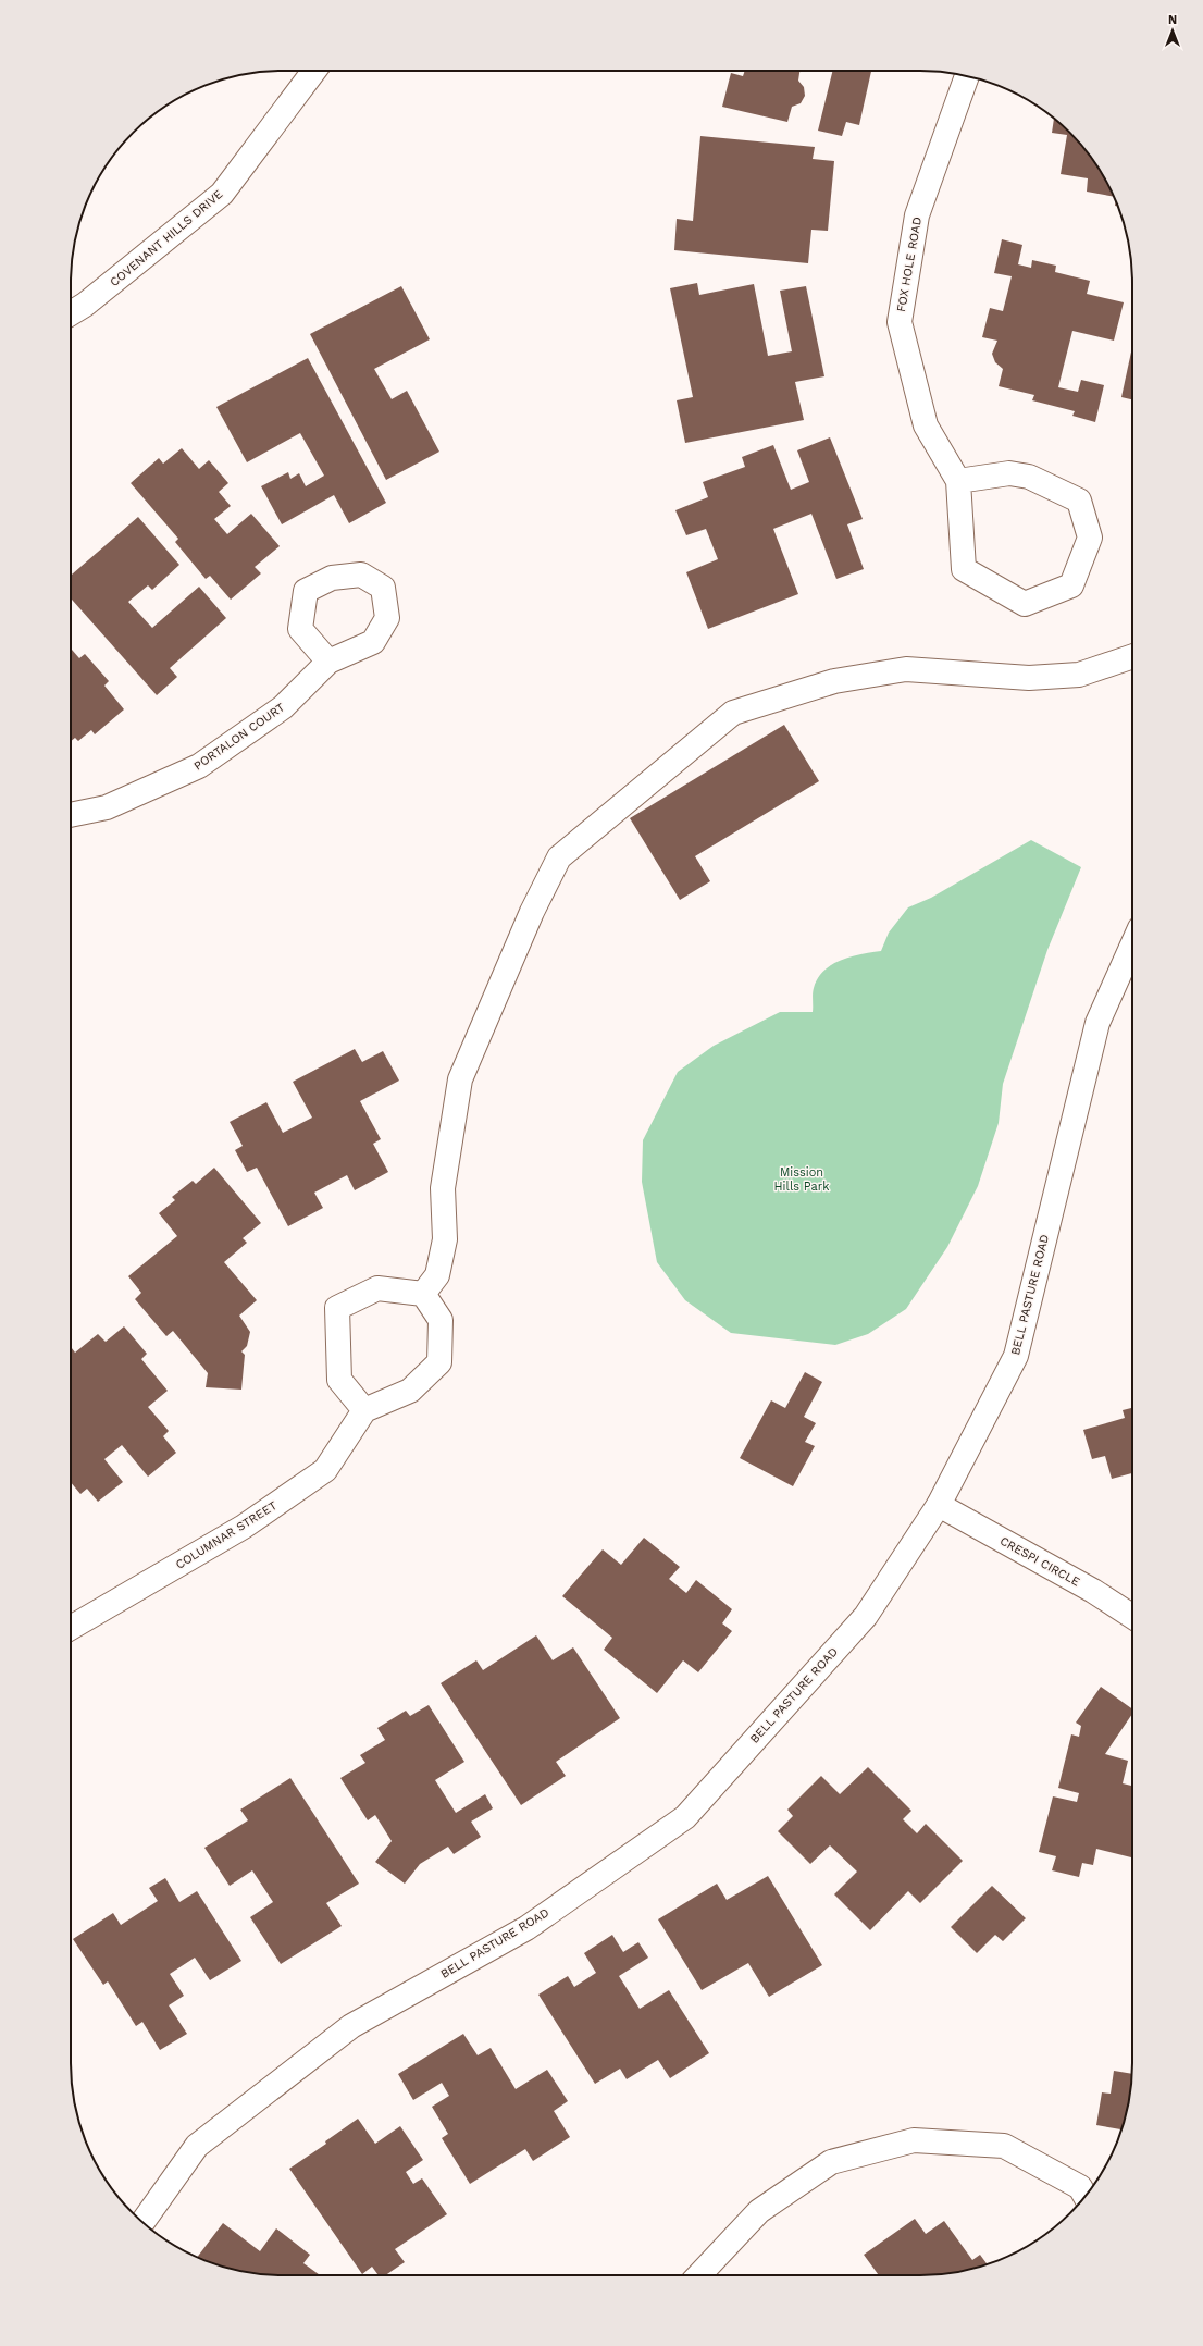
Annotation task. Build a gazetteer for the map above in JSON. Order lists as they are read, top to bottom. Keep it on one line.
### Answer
{"streets":{"street":["COVENANT HILLS DRIVE","FOX HOLE ROAD","PORTALON COURT","BELL PASTURE ROAD","COLUMNAR STREET","CRESPI CIRCLE"]},"crossings":[["BELL PASTURE ROAD","CRESPI CIRCLE"]],"parks":["Mission Hills Park"],"north":"top"}
